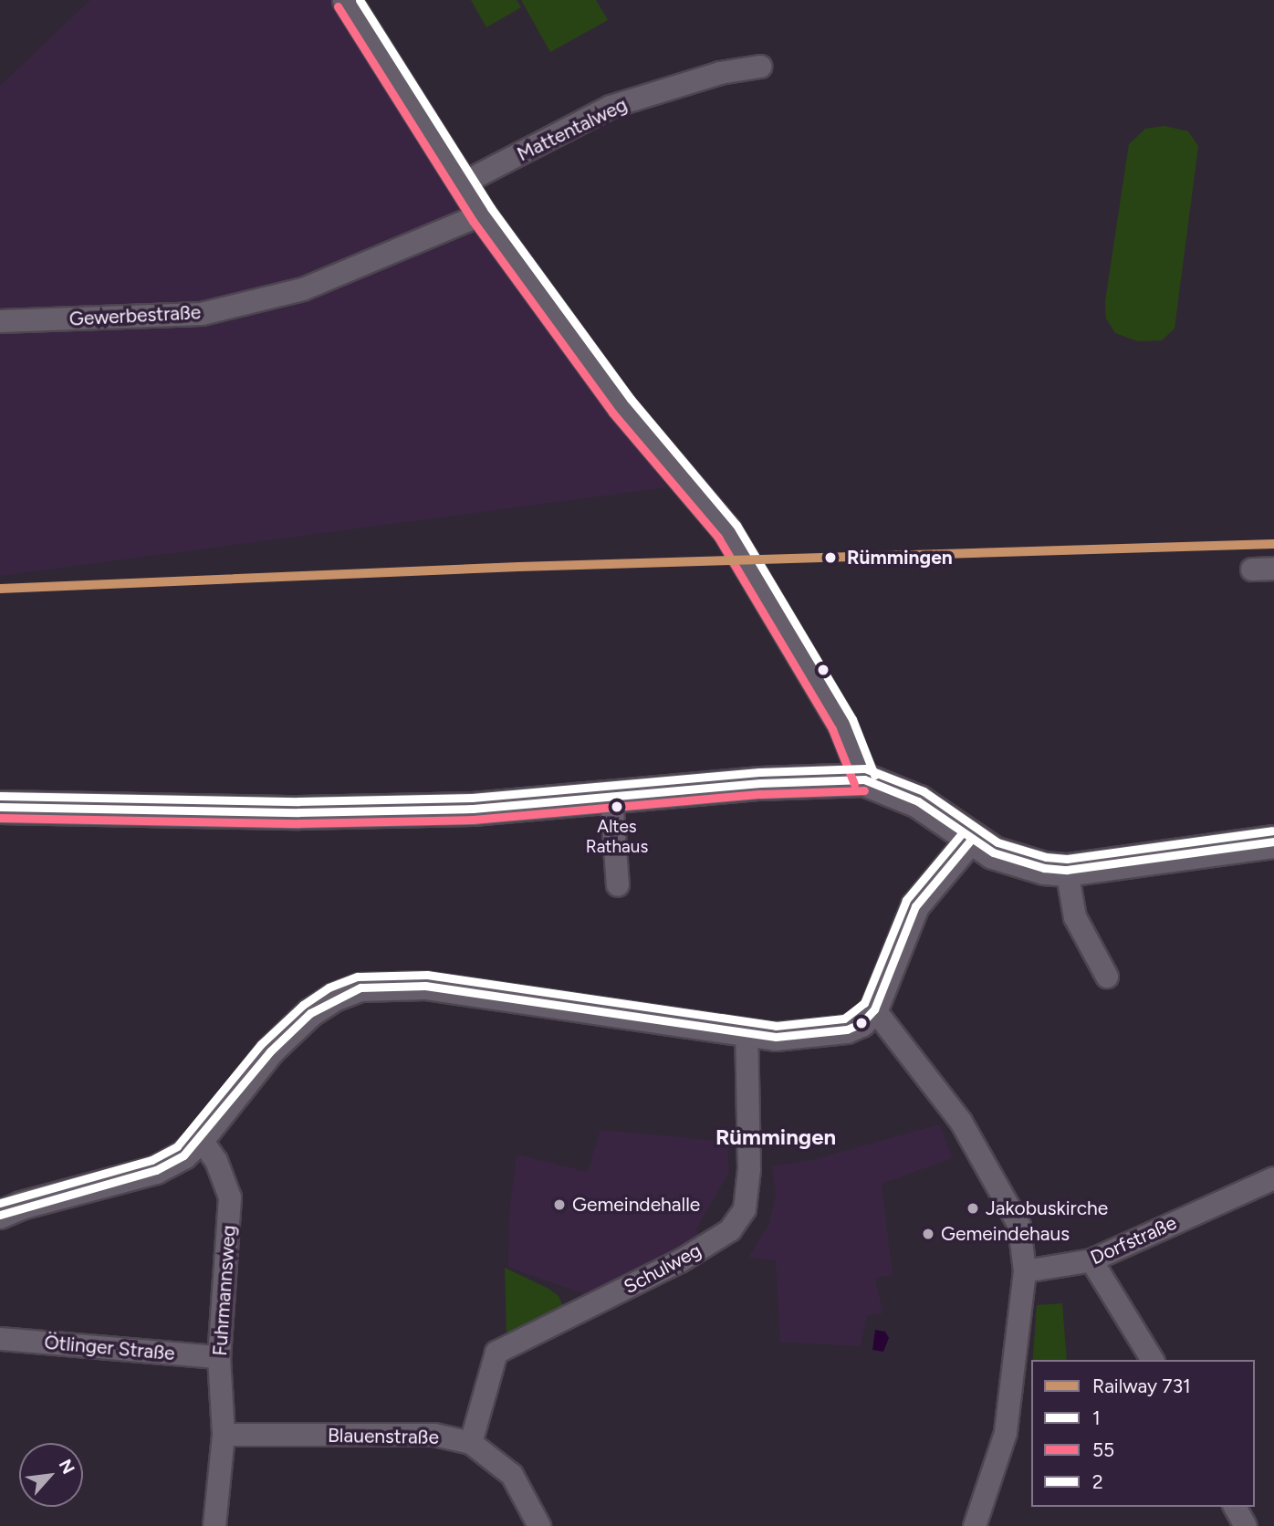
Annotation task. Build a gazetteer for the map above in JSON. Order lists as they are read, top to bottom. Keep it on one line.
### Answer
{"streets":{"street":["Mattentalweg","Gewerbestraße","Dorfstraße","Schulweg","Fuhrmannsweg","Ötlinger Straße","Blauenstraße"]},"crossings":[["Schulweg","Blauenstraße"],["Fuhrmannsweg","Ötlinger Straße"],["Fuhrmannsweg","Blauenstraße"]],"districts":["Rümmingen"],"places":["Rümmingen","Altes Rathaus","Gemeindehalle","Jakobuskirche","Gemeindehaus"],"lines":["transit line 2","transit line 55","rail line 731","transit line 1"],"legend":["Railway 731","1","55","2"],"north":"top right"}
